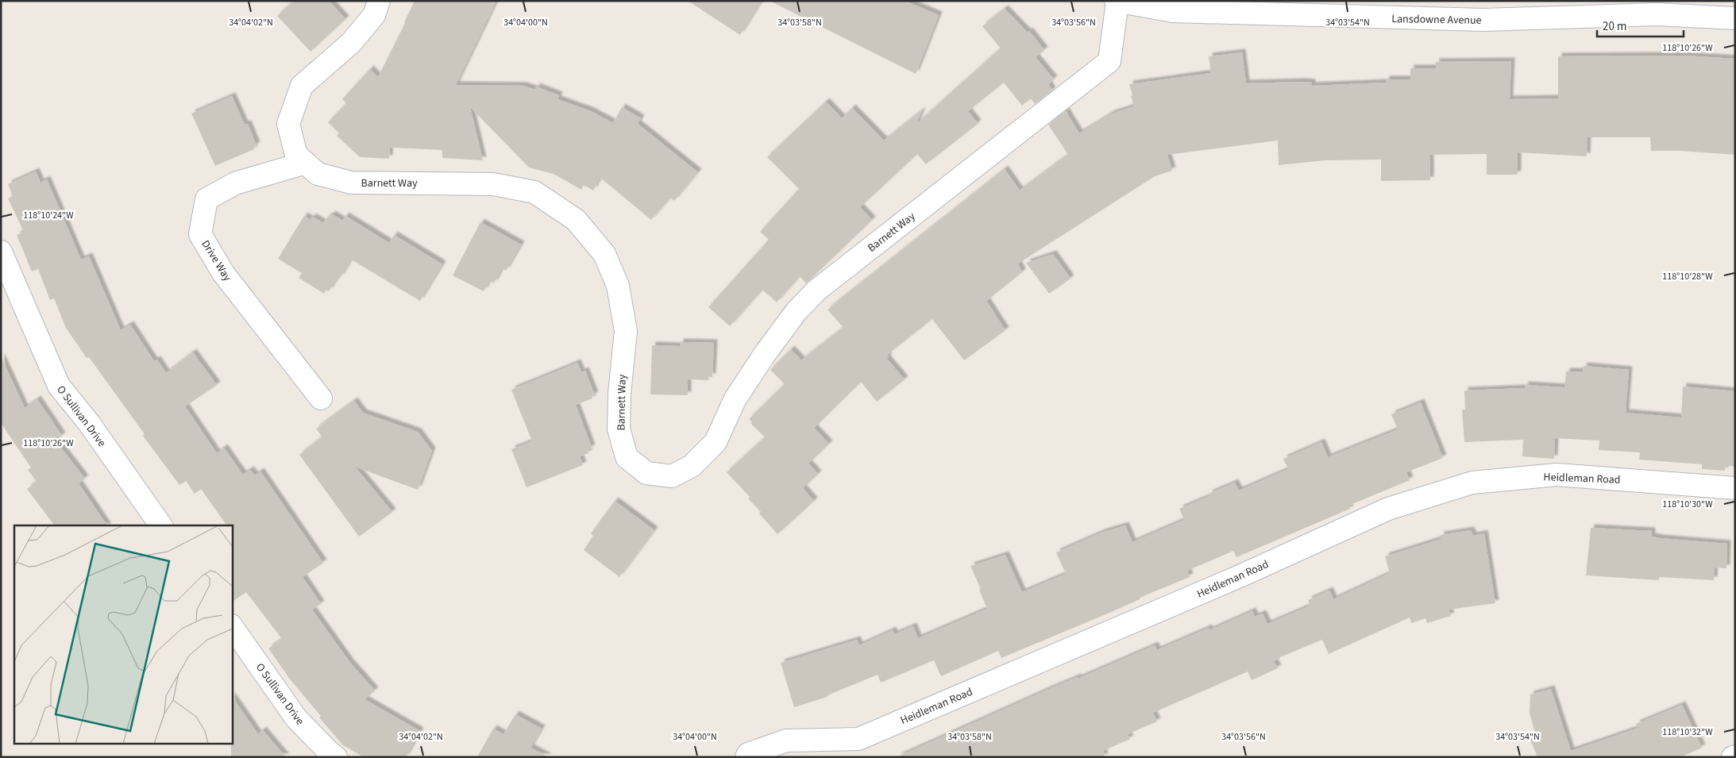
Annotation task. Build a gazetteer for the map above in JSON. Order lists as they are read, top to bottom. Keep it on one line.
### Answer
{"streets":{"street":["Lansdowne Avenue","Barnett Way","Drive Way","O Sullivan Drive","Heidleman Road"]},"crossings":[["Lansdowne Avenue","Barnett Way"],["Barnett Way","Drive Way"]],"scale_bar":"20 m","coordinates":["34°04'02\"N","34°04'00\"N","34°03'58\"N","34°03'56\"N","34°03'54\"N","118°10'26\"W","118°10'24\"W","118°10'28\"W","118°10'30\"W","118°10'32\"W"]}
